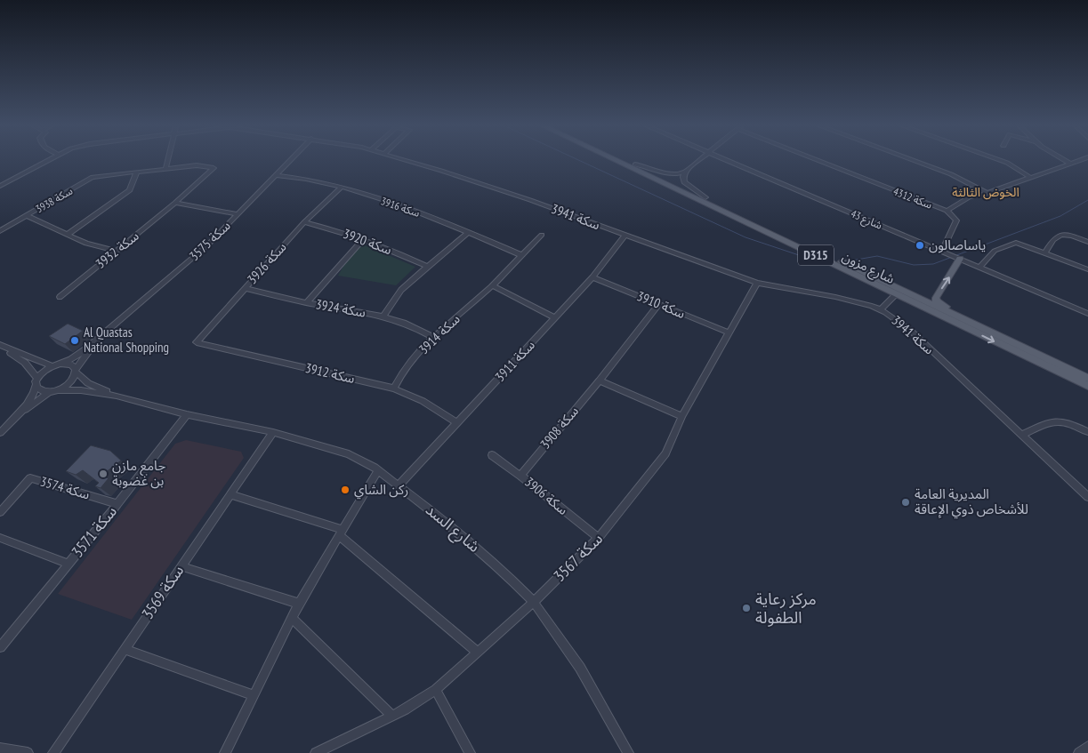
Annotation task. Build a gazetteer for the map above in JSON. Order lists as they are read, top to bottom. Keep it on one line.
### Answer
{"streets":{"main road":["D315","شارع مزون"],"street":["سكة 4312","سكة 3938","سكة 3916","سكة 3941","شارع 43","سكة 3575","سكة 3920","سكة 3932","سكة 3926","سكة 3910","سكة 3924","سكة 3914","سكة 3911","سكة 3912","سكة 3908","سكة 3574","سكة 3906","شارع السد","سكة 3571","سكة 3567","سكة 3569"]},"crossings":[["سكة 3938","سكة 3932"],["سكة 3916","سكة 3575"],["سكة 3916","سكة 3926"],["سكة 3916","سكة 3914"],["سكة 3941","سكة 3911"],["سكة 3941","سكة 3567"],["سكة 3575","شارع السد"],["سكة 3920","سكة 3926"],["سكة 3926","سكة 3924"],["سكة 3926","سكة 3912"],["سكة 3910","سكة 3911"],["سكة 3910","سكة 3908"],["سكة 3910","سكة 3567"],["سكة 3924","سكة 3914"],["سكة 3914","سكة 3912"],["سكة 3911","سكة 3912"],["سكة 3911","شارع السد"],["سكة 3908","سكة 3906"],["سكة 3574","سكة 3571"],["سكة 3906","سكة 3567"],["شارع السد","سكة 3571"],["شارع السد","سكة 3567"],["شارع السد","سكة 3569"]],"districts":["الخوض الثالثة"],"places":["ياساصالون","Al Quastas National Shopping","جامع مازن بن غضوبة","ركن الشاي","المديرية العامة للأشخاص ذوي الإعاقة","مركز رعاية الطفولة"]}
